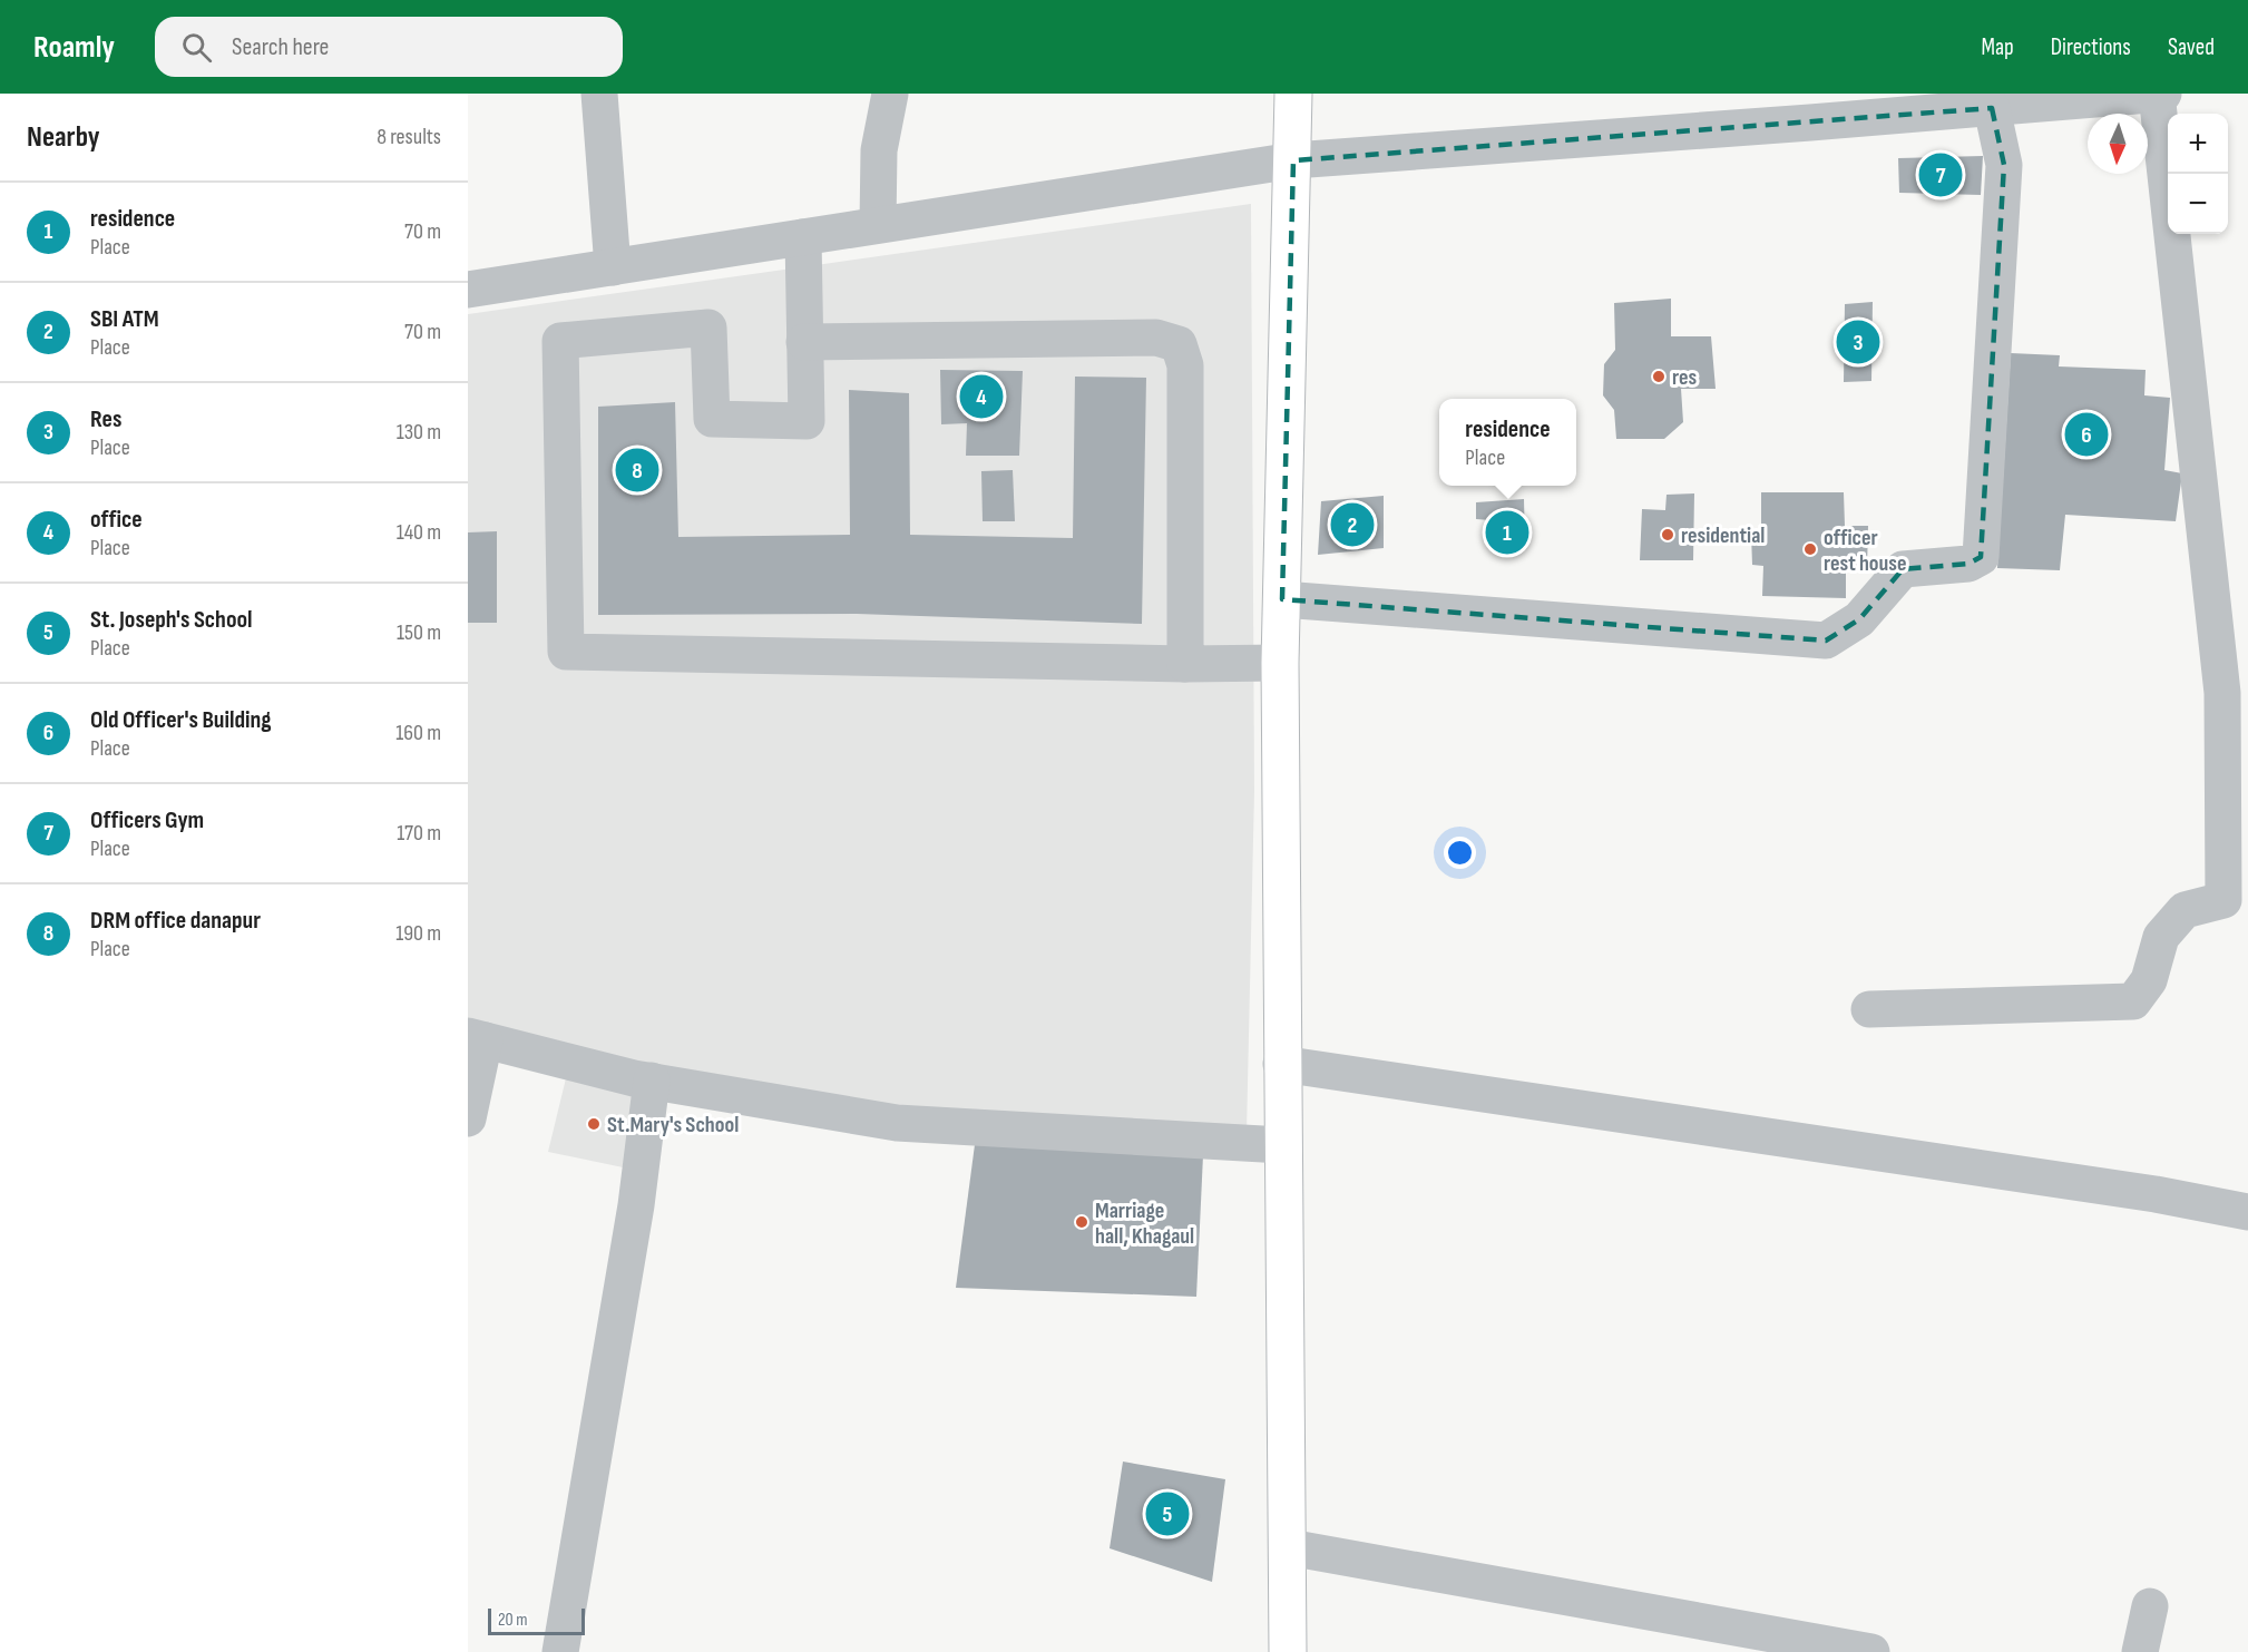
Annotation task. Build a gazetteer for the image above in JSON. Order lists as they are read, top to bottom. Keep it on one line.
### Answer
{"places":["res","residential","officer rest house","St.Mary's School","Marriage hall, Khagaul"],"scale_bar":"20 m","north":"bottom","page":{"header":"Roamly","search":"Search here","nav":["Map","Directions","Saved"],"heading":["Nearby","8 results"],"map_buttons":["+","−"],"pins":["7","3","4","6","8","2","1","5"],"list":[{"mark":"1","name":"residence","note":"Place","value":"70 m"},{"mark":"2","name":"SBI ATM","note":"Place","value":"70 m"},{"mark":"3","name":"Res","note":"Place","value":"130 m"},{"mark":"4","name":"office","note":"Place","value":"140 m"},{"mark":"5","name":"St. Joseph's School","note":"Place","value":"150 m"},{"mark":"6","name":"Old Officer's Building","note":"Place","value":"160 m"},{"mark":"7","name":"Officers Gym","note":"Place","value":"170 m"},{"mark":"8","name":"DRM office danapur","note":"Place","value":"190 m"}],"popup":["residence","Place"],"scale":"20 m"}}
